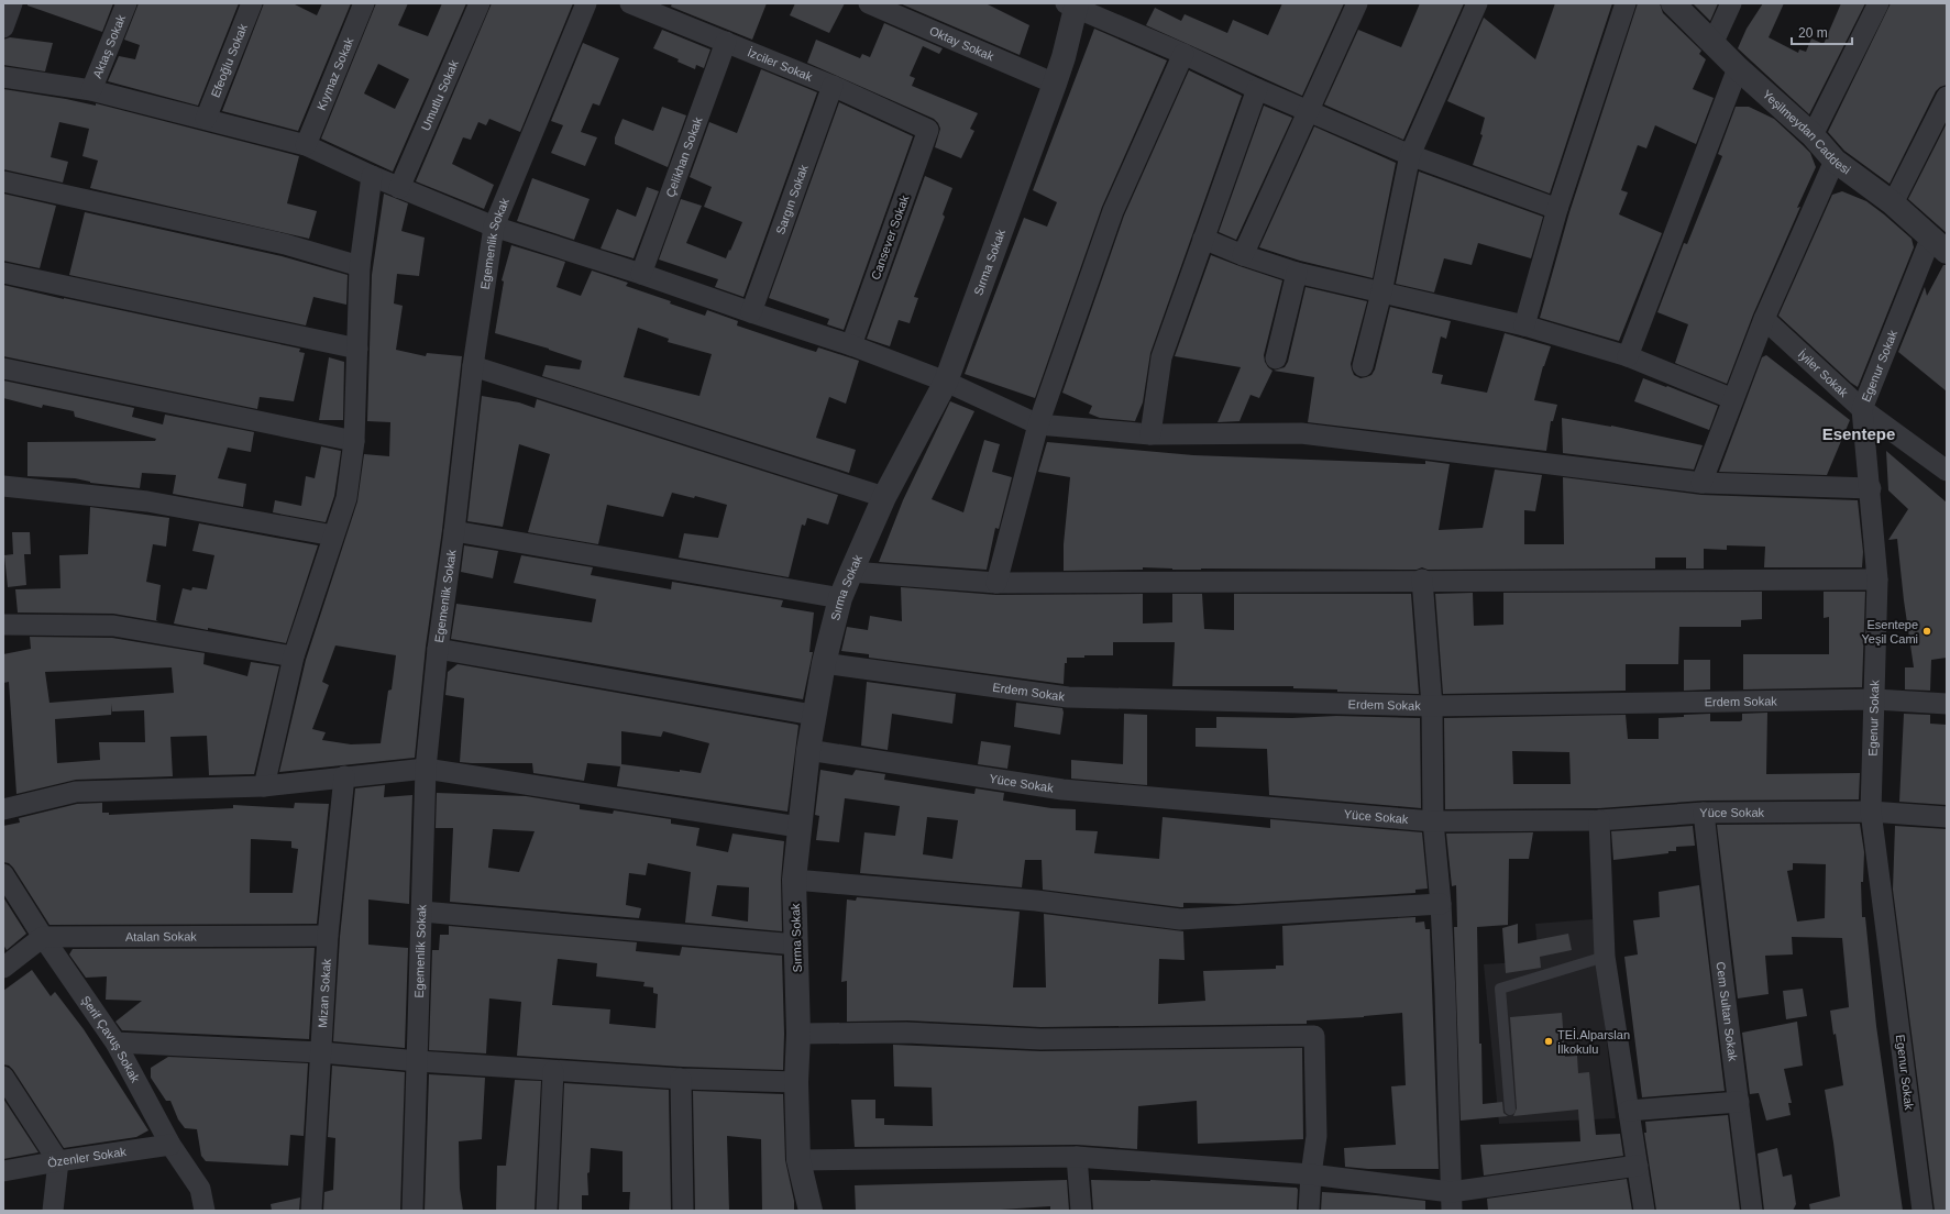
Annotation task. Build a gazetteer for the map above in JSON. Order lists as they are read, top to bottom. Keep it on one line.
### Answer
{"streets":{"street":["Oktay Sokak","Aktaş Sokak","Efeoğlu Sokak","İzciler Sokak","Kıymaz Sokak","Umutlu Sokak","Yeşilmeydan Caddesi","Çelikhan Sokak","Sargın Sokak","Cansever Sokak","Egemenlik Sokak","Sırma Sokak","Egenur Sokak","İyiler Sokak","Erdem Sokak","Yüce Sokak","Atalan Sokak","Mizan Sokak","Cem Sultan Sokak","Şerif Çavuş Sokak","Özenler Sokak"]},"crossings":[["Oktay Sokak","Sırma Sokak"],["İzciler Sokak","Çelikhan Sokak"],["İzciler Sokak","Sargın Sokak"],["İzciler Sokak","Cansever Sokak"],["Yeşilmeydan Caddesi","Egenur Sokak"],["Sırma Sokak","Erdem Sokak"],["Sırma Sokak","Yüce Sokak"],["Egenur Sokak","İyiler Sokak"],["Egenur Sokak","Erdem Sokak"],["Egenur Sokak","Yüce Sokak"],["Yüce Sokak","Cem Sultan Sokak"],["Atalan Sokak","Mizan Sokak"],["Atalan Sokak","Şerif Çavuş Sokak"],["Şerif Çavuş Sokak","Özenler Sokak"]],"districts":["Esentepe"],"places":["Esentepe Yeşil Cami","TEİ.Alparslan İlkokulu"],"scale_bar":"20 m"}
